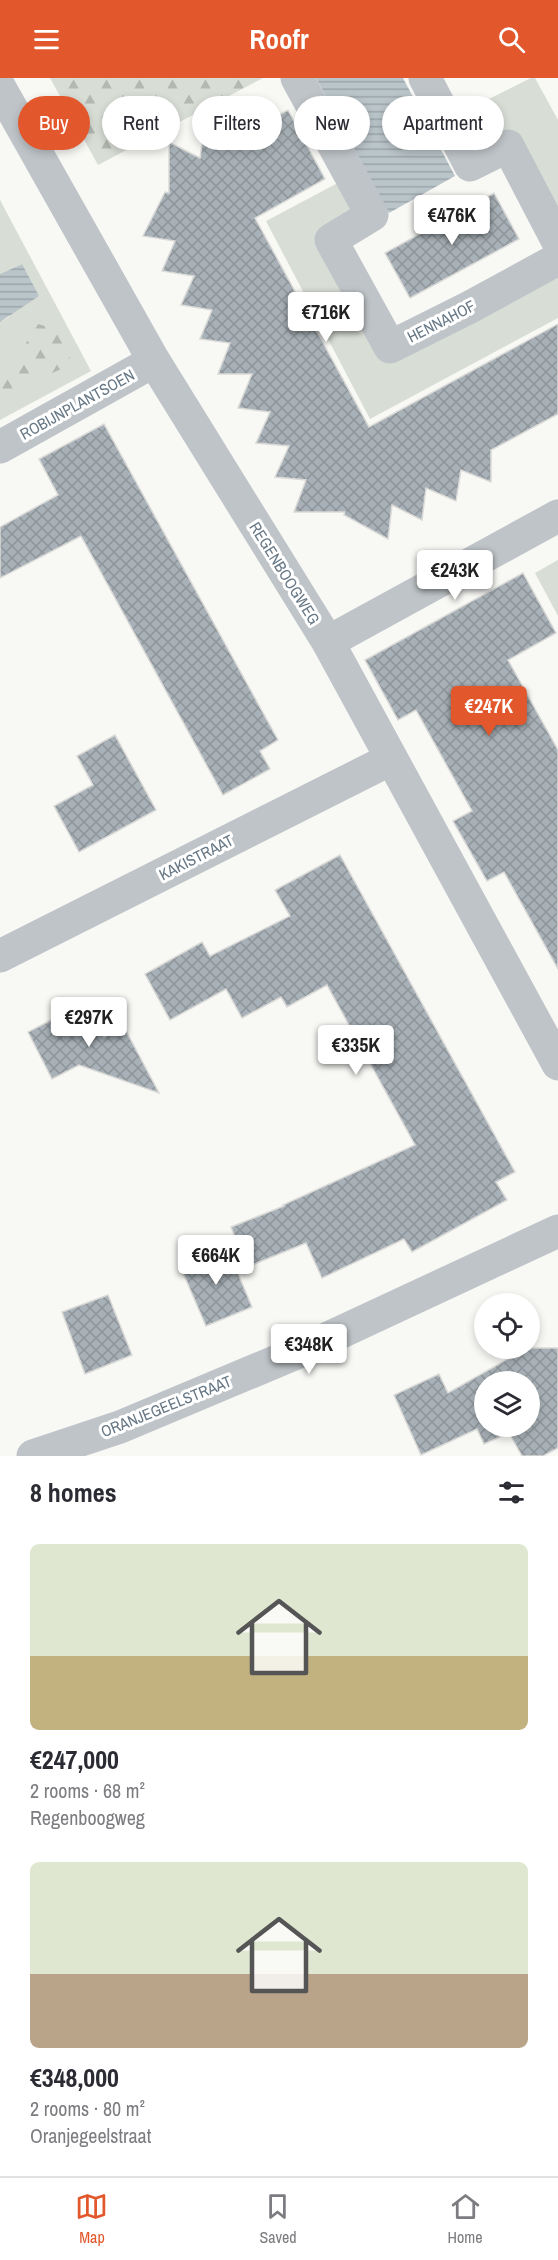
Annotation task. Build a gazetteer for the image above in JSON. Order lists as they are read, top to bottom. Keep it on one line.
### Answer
{"streets":{"street":["HENNAHOF","ROBIJNPLANTSOEN","REGENBOOGWEG","KAKISTRAAT","ORANJEGEELSTRAAT"]},"crossings":[["ROBIJNPLANTSOEN","REGENBOOGWEG"],["REGENBOOGWEG","KAKISTRAAT"]],"page":{"header":"Roofr","chip":["Buy","Rent","Filters","New","Apartment"],"price":["€476K","€716K","€243K","€247K","€297K","€335K","€664K","€348K"],"heading":"8 homes","list":[{"name":"€247,000","note":"2 rooms · 68 m² · Regenboogweg"},{"name":"€348,000","note":"2 rooms · 80 m² · Oranjegeelstraat"}],"tabs":["Map","Saved","Home"]}}
